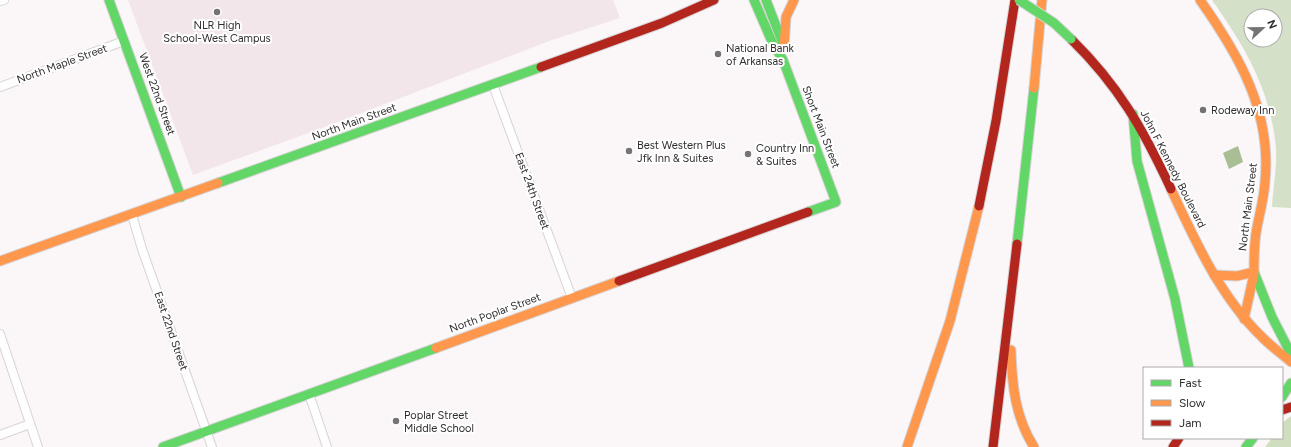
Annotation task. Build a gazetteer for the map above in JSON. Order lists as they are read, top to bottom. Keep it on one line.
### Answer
{"streets":{"main road":["West 22nd Street","North Main Street","Short Main Street","John F Kennedy Boulevard","North Poplar Street"],"street":["North Maple Street","East 24th Street","East 22nd Street"]},"crossings":[["North Maple Street","West 22nd Street"],["West 22nd Street","North Main Street"],["North Main Street","John F Kennedy Boulevard"],["North Main Street","East 24th Street"],["North Main Street","East 22nd Street"],["Short Main Street","North Poplar Street"],["East 24th Street","North Poplar Street"],["North Poplar Street","East 22nd Street"]],"places":["NLR High School-West Campus","National Bank of Arkansas","Rodeway Inn","Best Western Plus Jfk Inn & Suites","Country Inn & Suites","Poplar Street Middle School"],"legend":["Fast","Slow","Jam"],"north":"right"}
